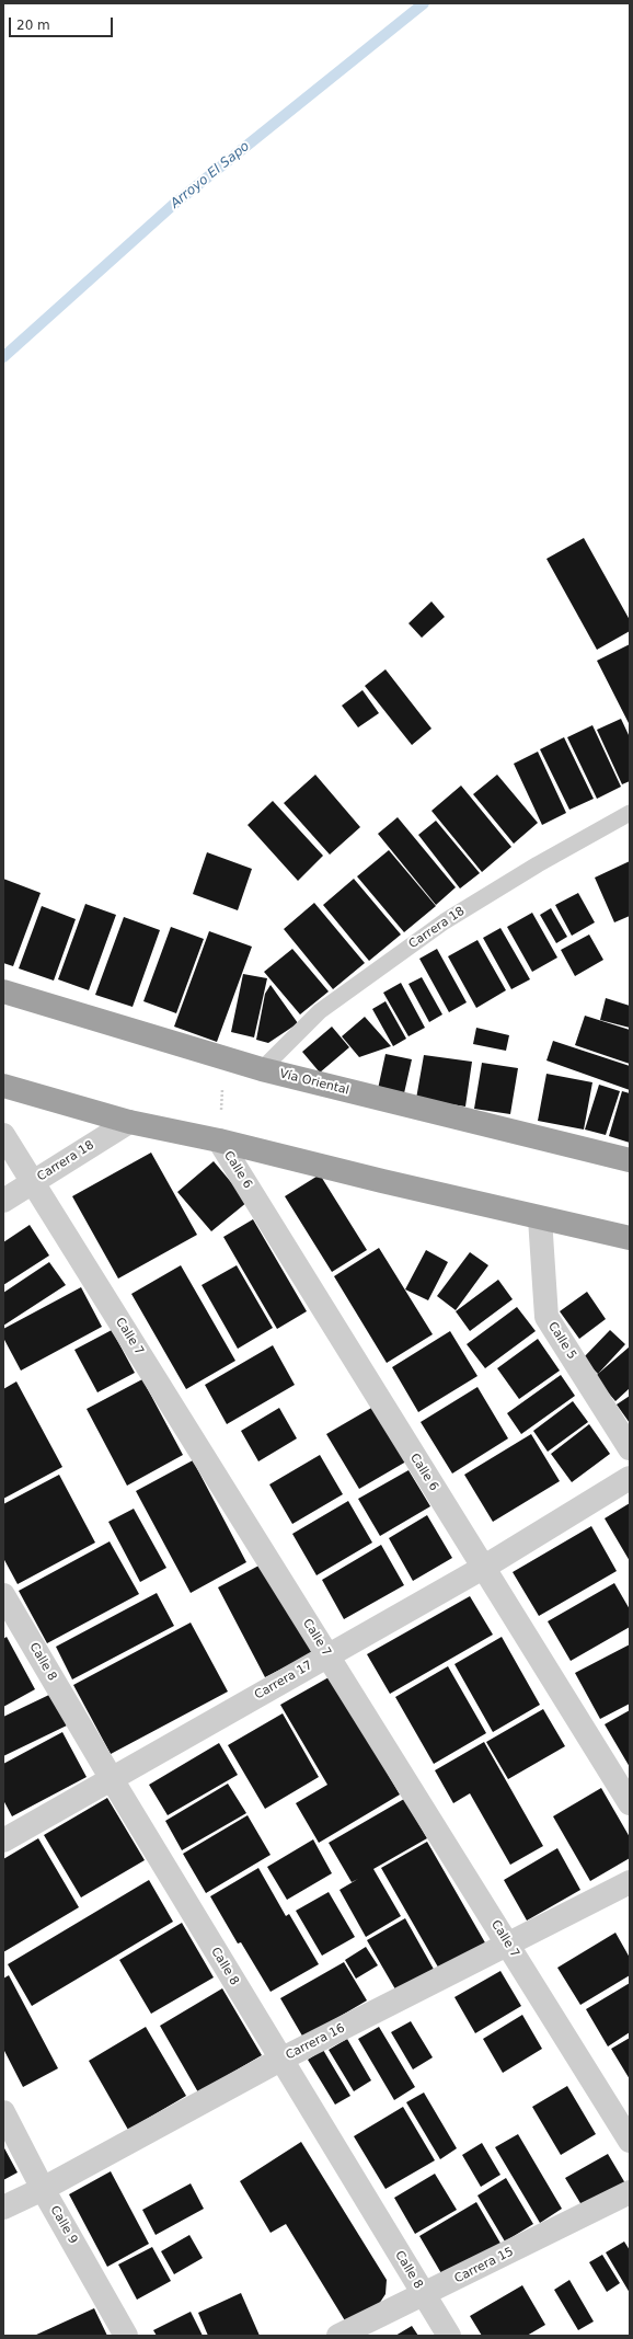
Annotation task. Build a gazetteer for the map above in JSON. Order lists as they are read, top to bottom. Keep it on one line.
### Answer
{"streets":{"highway":["Vía Oriental"],"street":["Carrera 18","Calle 6","Calle 7","Calle 5","Calle 8","Carrera 17","Carrera 16","Calle 9","Carrera 15"]},"crossings":[["Carrera 18","Vía Oriental"],["Carrera 18","Calle 7"],["Calle 6","Carrera 17"],["Calle 7","Carrera 17"],["Calle 7","Carrera 16"],["Calle 8","Carrera 17"],["Calle 8","Carrera 16"],["Calle 8","Carrera 15"],["Carrera 16","Calle 9"]],"water":["Arroyo El Sapo"],"scale_bar":"20 m"}
